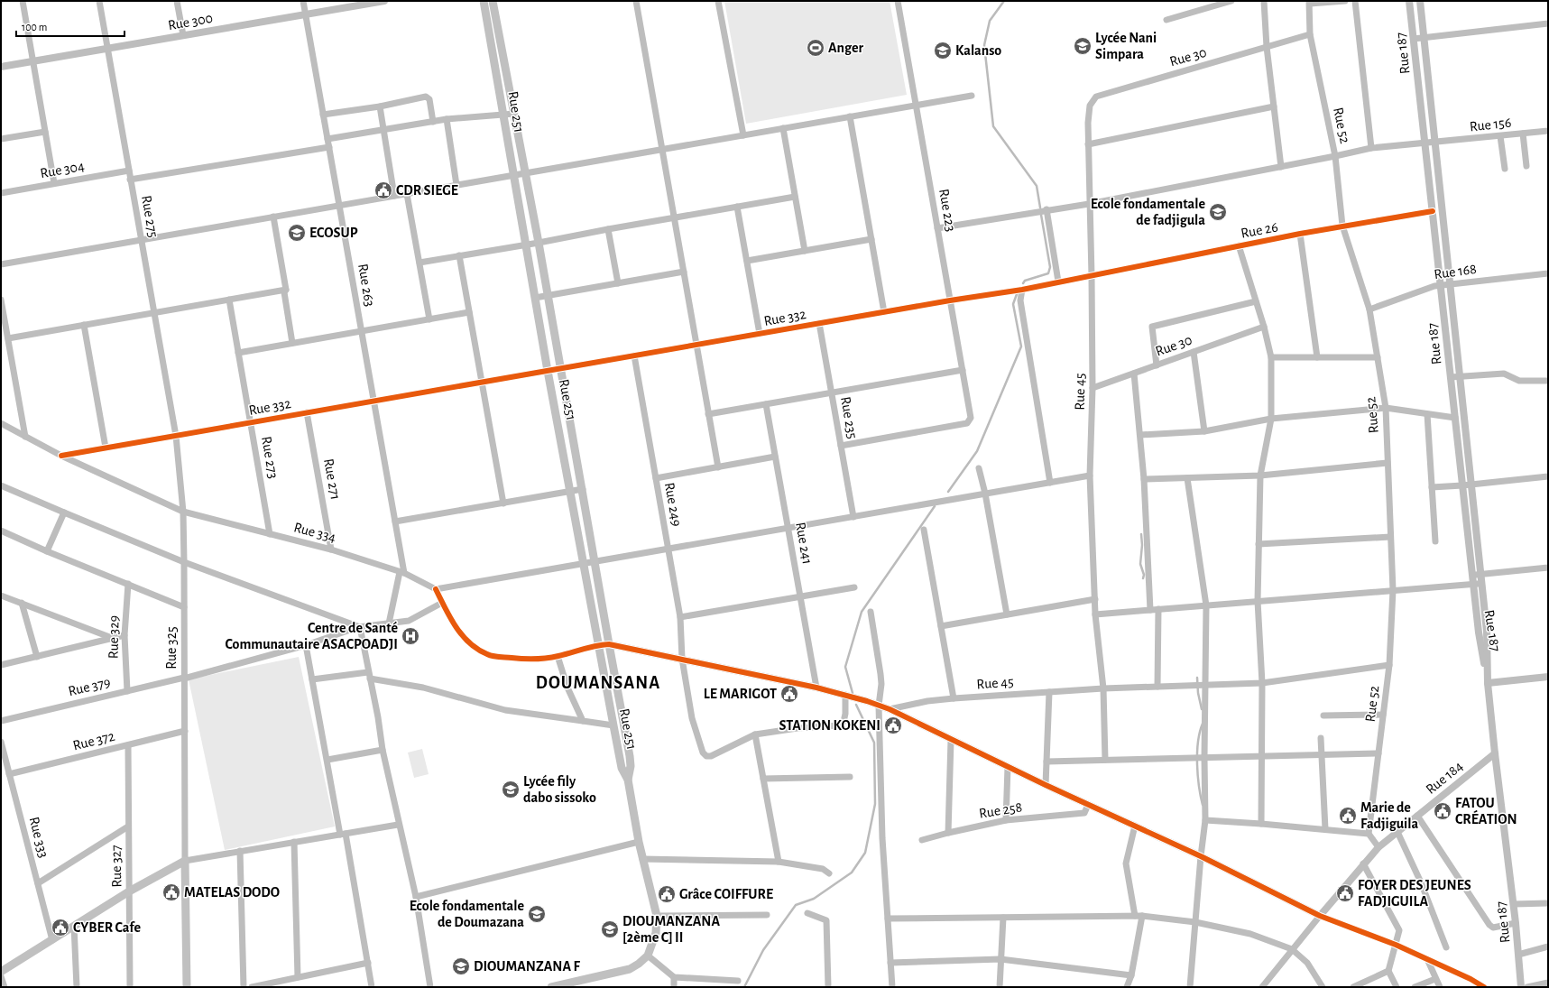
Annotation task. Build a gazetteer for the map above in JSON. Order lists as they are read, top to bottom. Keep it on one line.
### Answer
{"streets":{"main road":["Rue 251"],"street":["Rue 300","Rue 187","Rue 30","Rue 156","Rue 52","Rue 304","Rue 223","Rue 275","Rue 26","Rue 168","Rue 263","Rue 332","Rue 45","Rue 235","Rue 273","Rue 271","Rue 249","Rue 334","Rue 241","Rue 329","Rue 325","Rue 379","Rue 372","Rue 184","Rue 258","Rue 333","Rue 327"]},"crossings":[["Rue 300","Rue 275"],["Rue 300","Rue 263"],["Rue 187","Rue 156"],["Rue 187","Rue 26"],["Rue 187","Rue 168"],["Rue 187","Rue 184"],["Rue 30","Rue 52"],["Rue 30","Rue 45"],["Rue 251","Rue 332"],["Rue 156","Rue 52"],["Rue 156","Rue 223"],["Rue 156","Rue 45"],["Rue 52","Rue 26"],["Rue 52","Rue 168"],["Rue 304","Rue 275"],["Rue 223","Rue 332"],["Rue 223","Rue 235"],["Rue 275","Rue 332"],["Rue 275","Rue 325"],["Rue 26","Rue 332"],["Rue 26","Rue 45"],["Rue 263","Rue 332"],["Rue 263","Rue 334"],["Rue 332","Rue 45"],["Rue 332","Rue 235"],["Rue 332","Rue 273"],["Rue 332","Rue 271"],["Rue 332","Rue 249"],["Rue 332","Rue 334"],["Rue 332","Rue 325"],["Rue 273","Rue 334"],["Rue 271","Rue 334"],["Rue 334","Rue 325"],["Rue 329","Rue 379"],["Rue 325","Rue 379"],["Rue 325","Rue 372"],["Rue 372","Rue 333"],["Rue 372","Rue 327"]],"districts":["DOUMANSANA"],"places":{"school or university":["Lycée Nani Simpara","Kalanso","Ecole fondamentale de fadjigula","ECOSUP","Lycée fily dabo sissoko","Ecole fondamentale de Doumazana","DIOUMANZANA [2ème C] II","DIOUMANZANA F"],"sports":["Anger"],"public building":["CDR SIEGE","LE MARIGOT","STATION KOKENI","FATOU CRÉATION","Marie de Fadjiguila","MATELAS DODO","FOYER DES JEUNES FADJIGUILA","Grâce COIFFURE","CYBER Cafe"],"hospital":["Centre de Santé Communautaire ASACPOADJI"]},"scale_bar":"100 m"}
